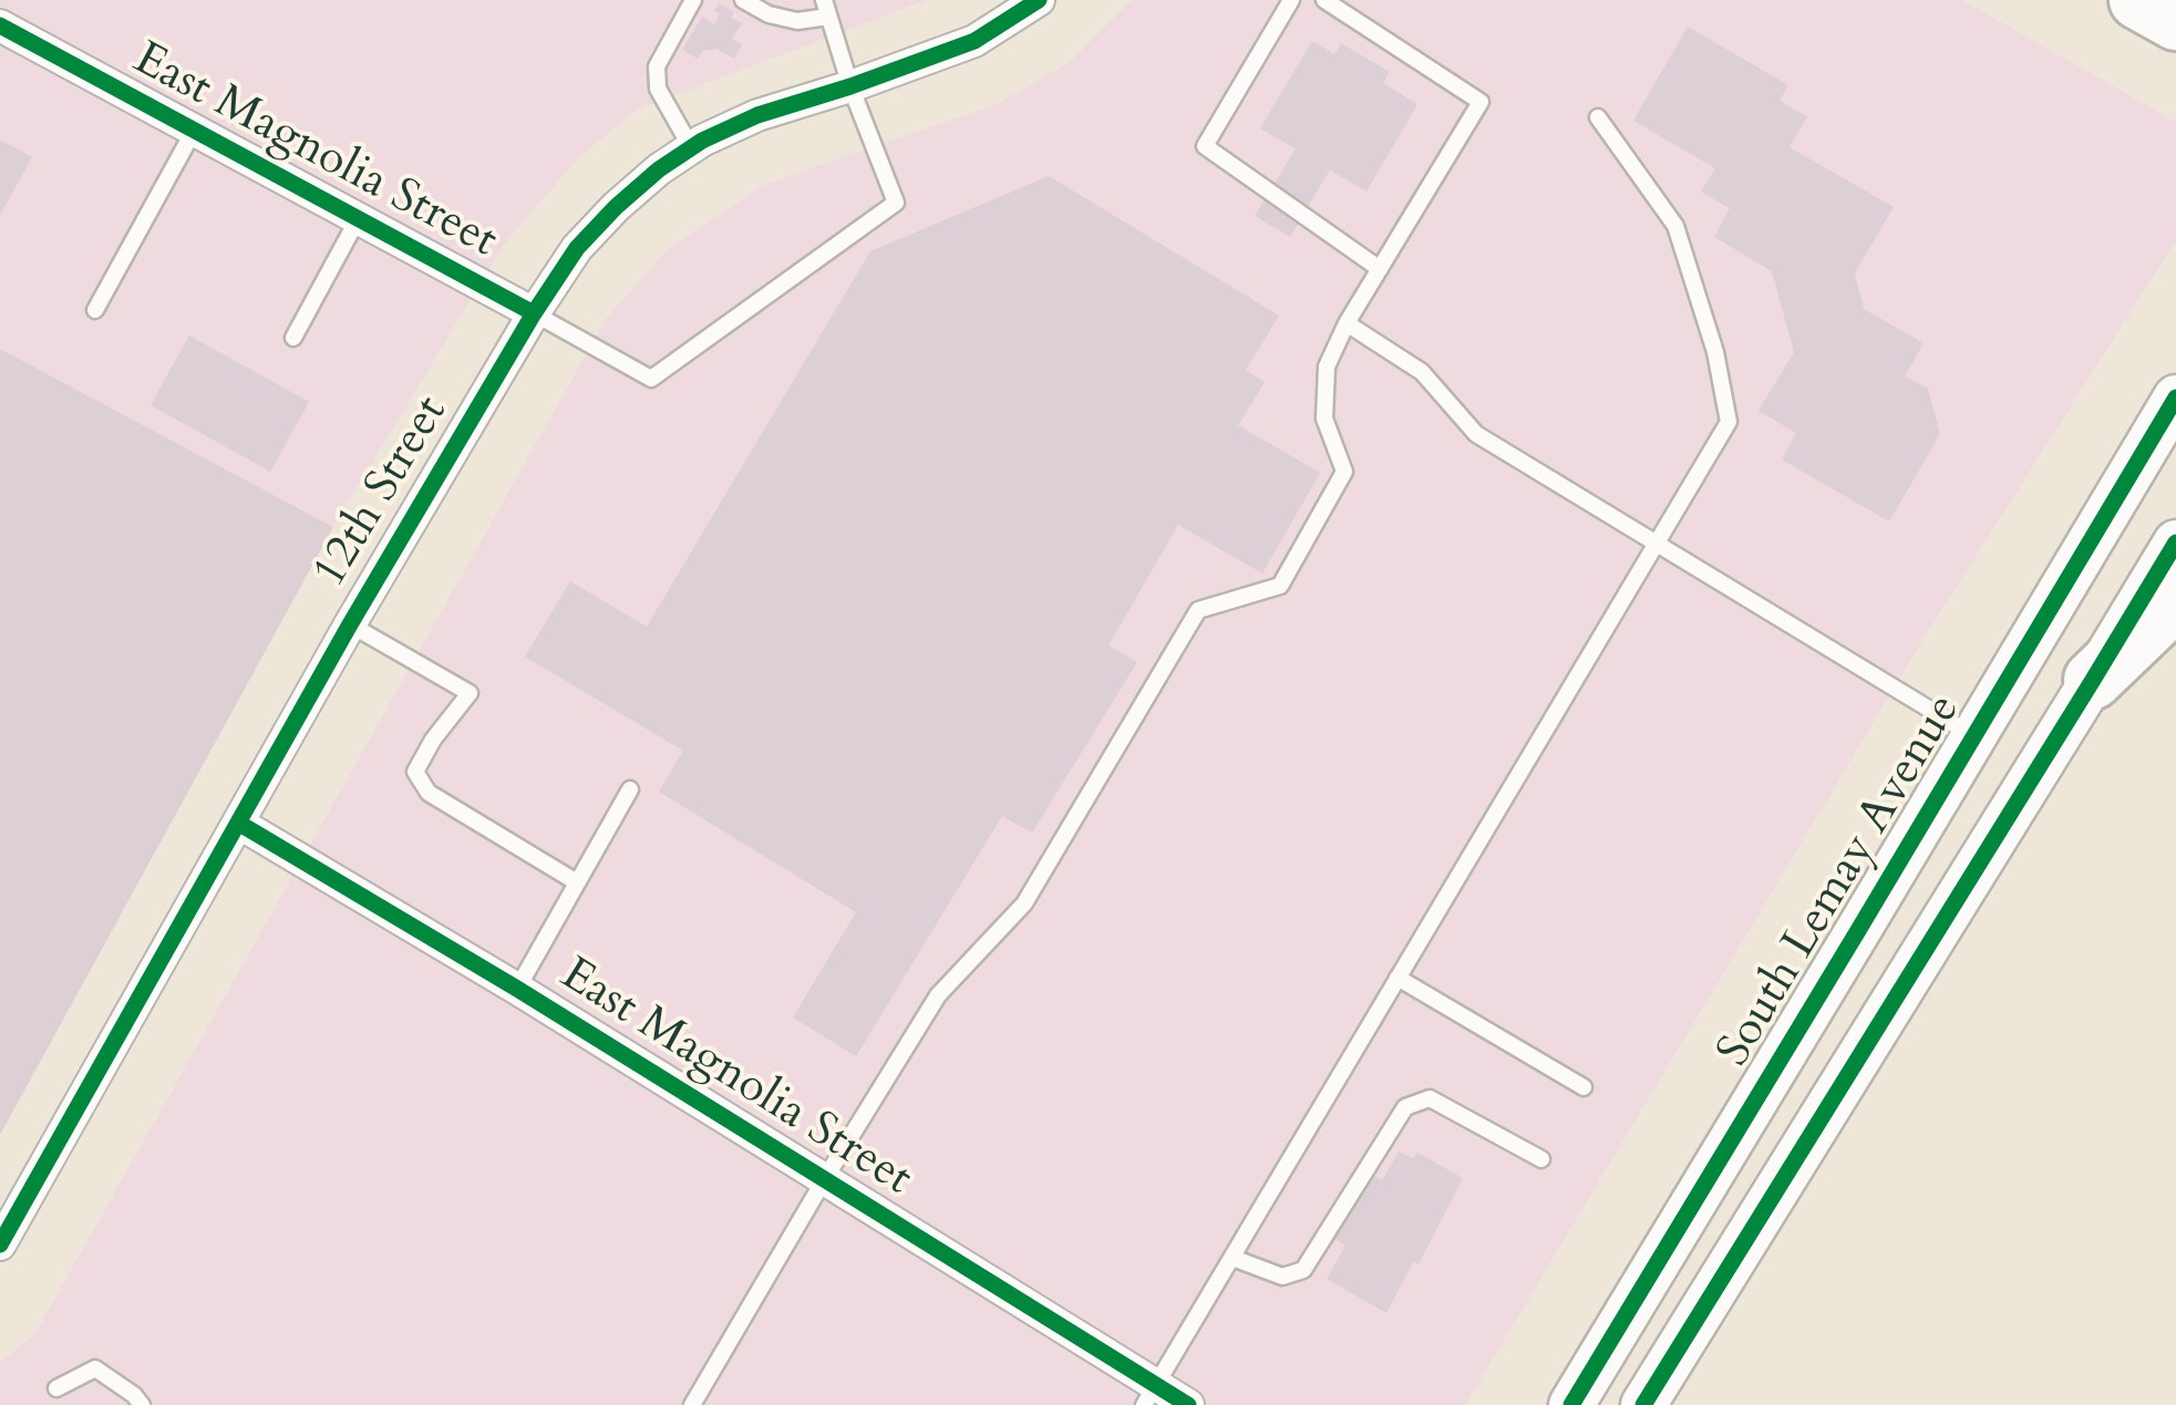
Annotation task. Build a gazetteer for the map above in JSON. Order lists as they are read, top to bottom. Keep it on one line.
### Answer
{"streets":{"main road":["South Lemay Avenue"],"street":["East Magnolia Street","12th Street"]},"crossings":[["East Magnolia Street","12th Street"]]}
